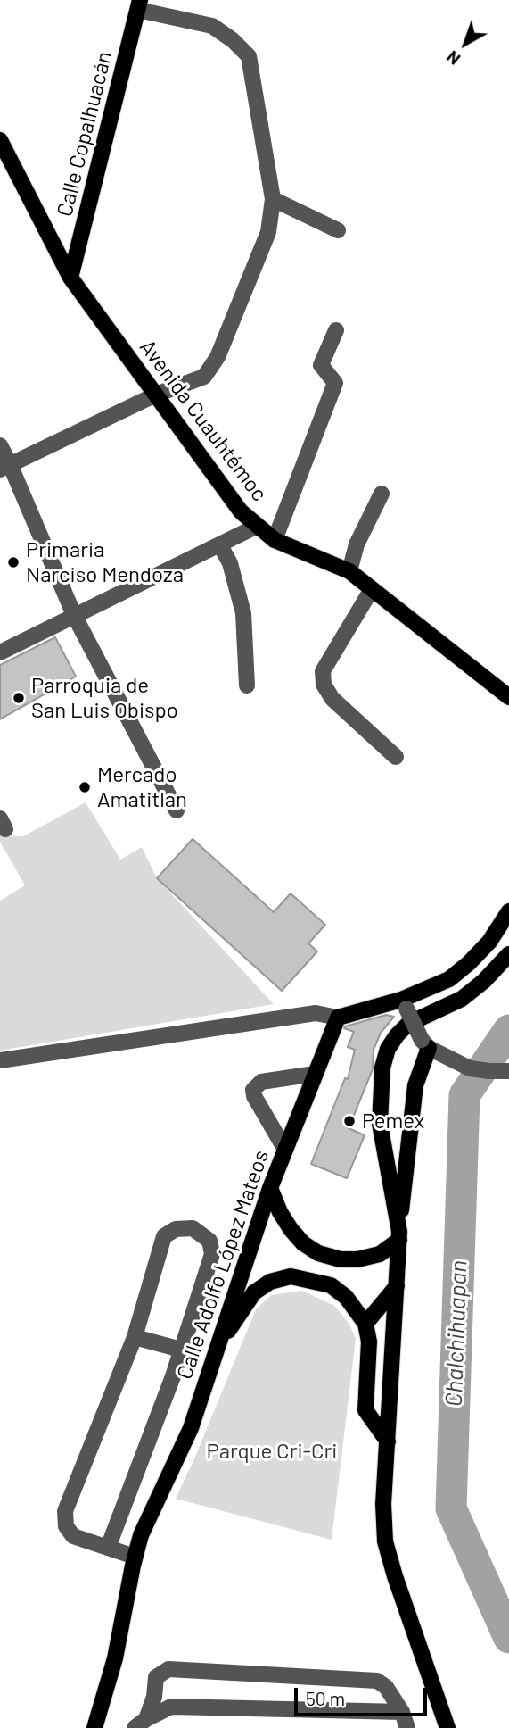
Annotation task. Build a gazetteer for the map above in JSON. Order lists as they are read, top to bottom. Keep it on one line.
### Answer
{"streets":{"main road":["Calle Copalhuacán","Avenida Cuauhtémoc","Calle Adolfo López Mateos"]},"crossings":[["Calle Copalhuacán","Avenida Cuauhtémoc"]],"water":["Chalchihuapan"],"parks":["Parque Cri-Cri"],"places":["Primaria Narciso Mendoza","Parroquia de San Luis Obispo","Mercado Amatitlan","Pemex"],"scale_bar":"50 m","north":"bottom left"}
